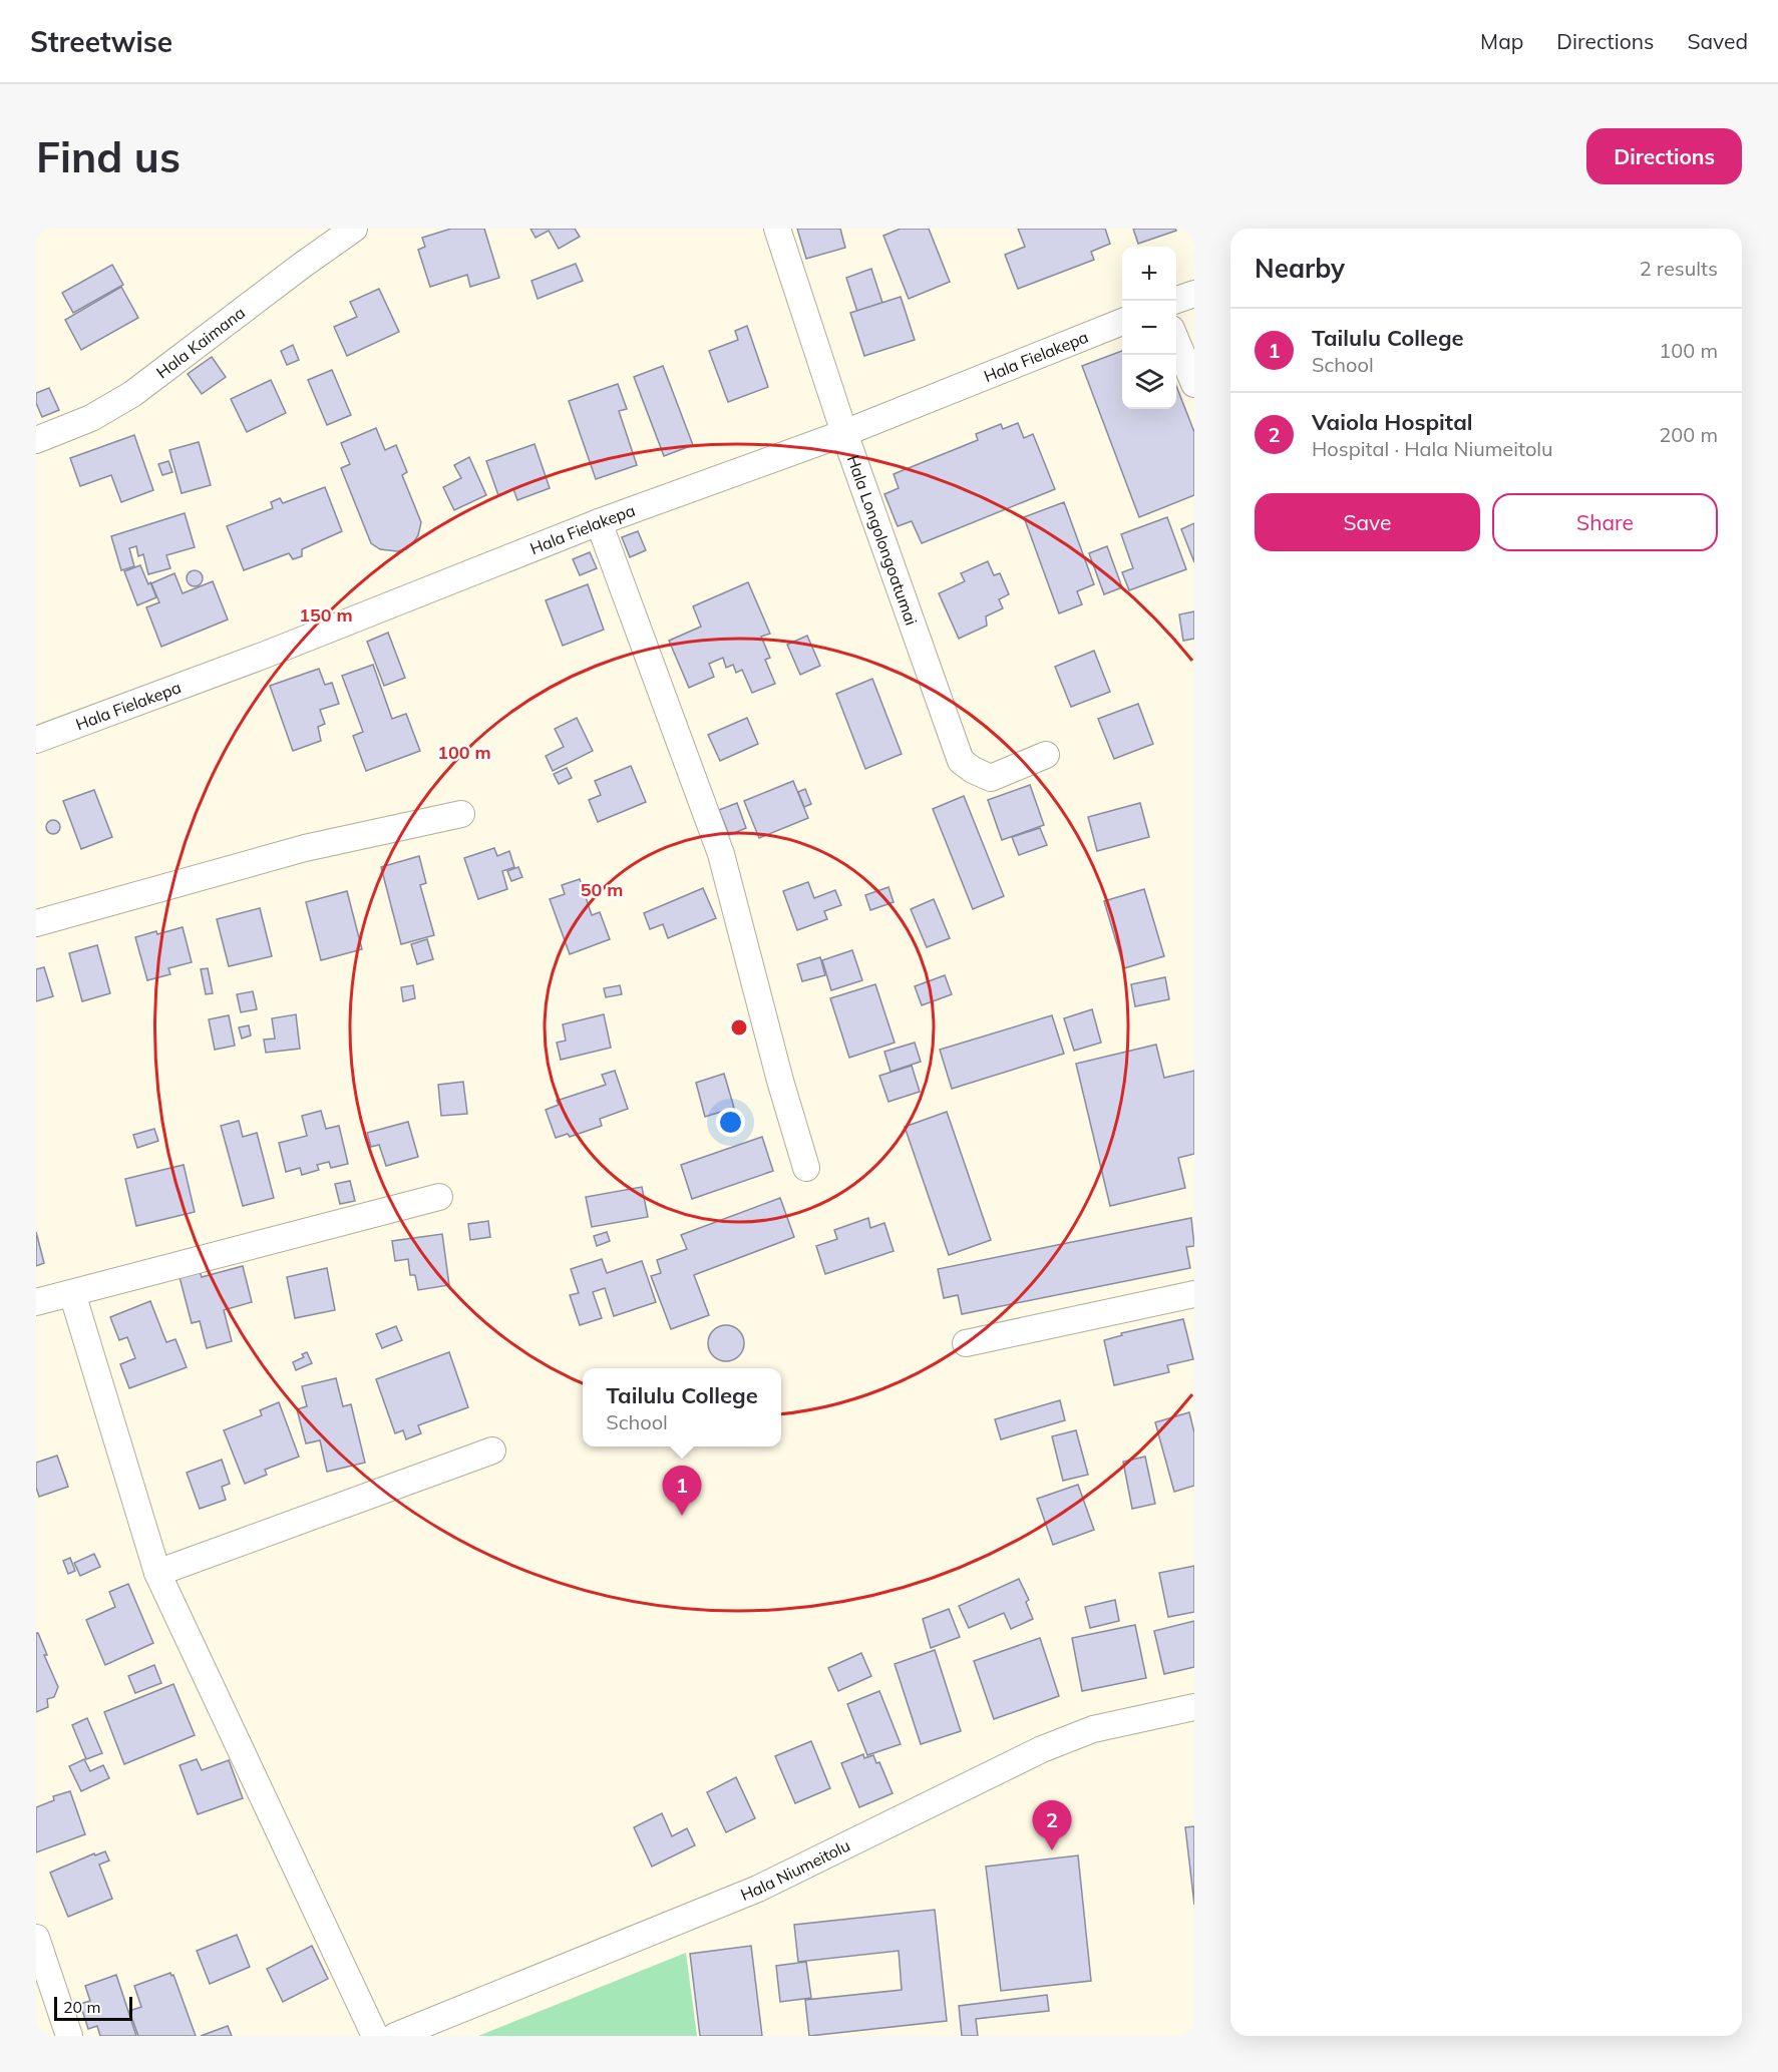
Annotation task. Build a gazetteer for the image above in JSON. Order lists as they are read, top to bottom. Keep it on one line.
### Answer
{"streets":{"street":["Hala Kaimana","Hala Fielakepa","Hala Longolongoatumai","Hala Niumeitolu"]},"crossings":[["Hala Fielakepa","Hala Longolongoatumai"]],"scale_bar":"20 m","page":{"header":"Streetwise","nav":["Map","Directions","Saved"],"buttons":["Directions",["Save","Share"]],"title":"Find us","heading":["Nearby","2 results"],"map_buttons":["+","−"],"list":[{"mark":"1","name":"Tailulu College","note":"School","value":"100 m"},{"mark":"2","name":"Vaiola Hospital","note":"Hospital · Hala Niumeitolu","value":"200 m"}],"popup":["Tailulu College","School"],"pins":["1","2"],"scale":"20 m"},"rings":["150 m","100 m","50 m"]}
